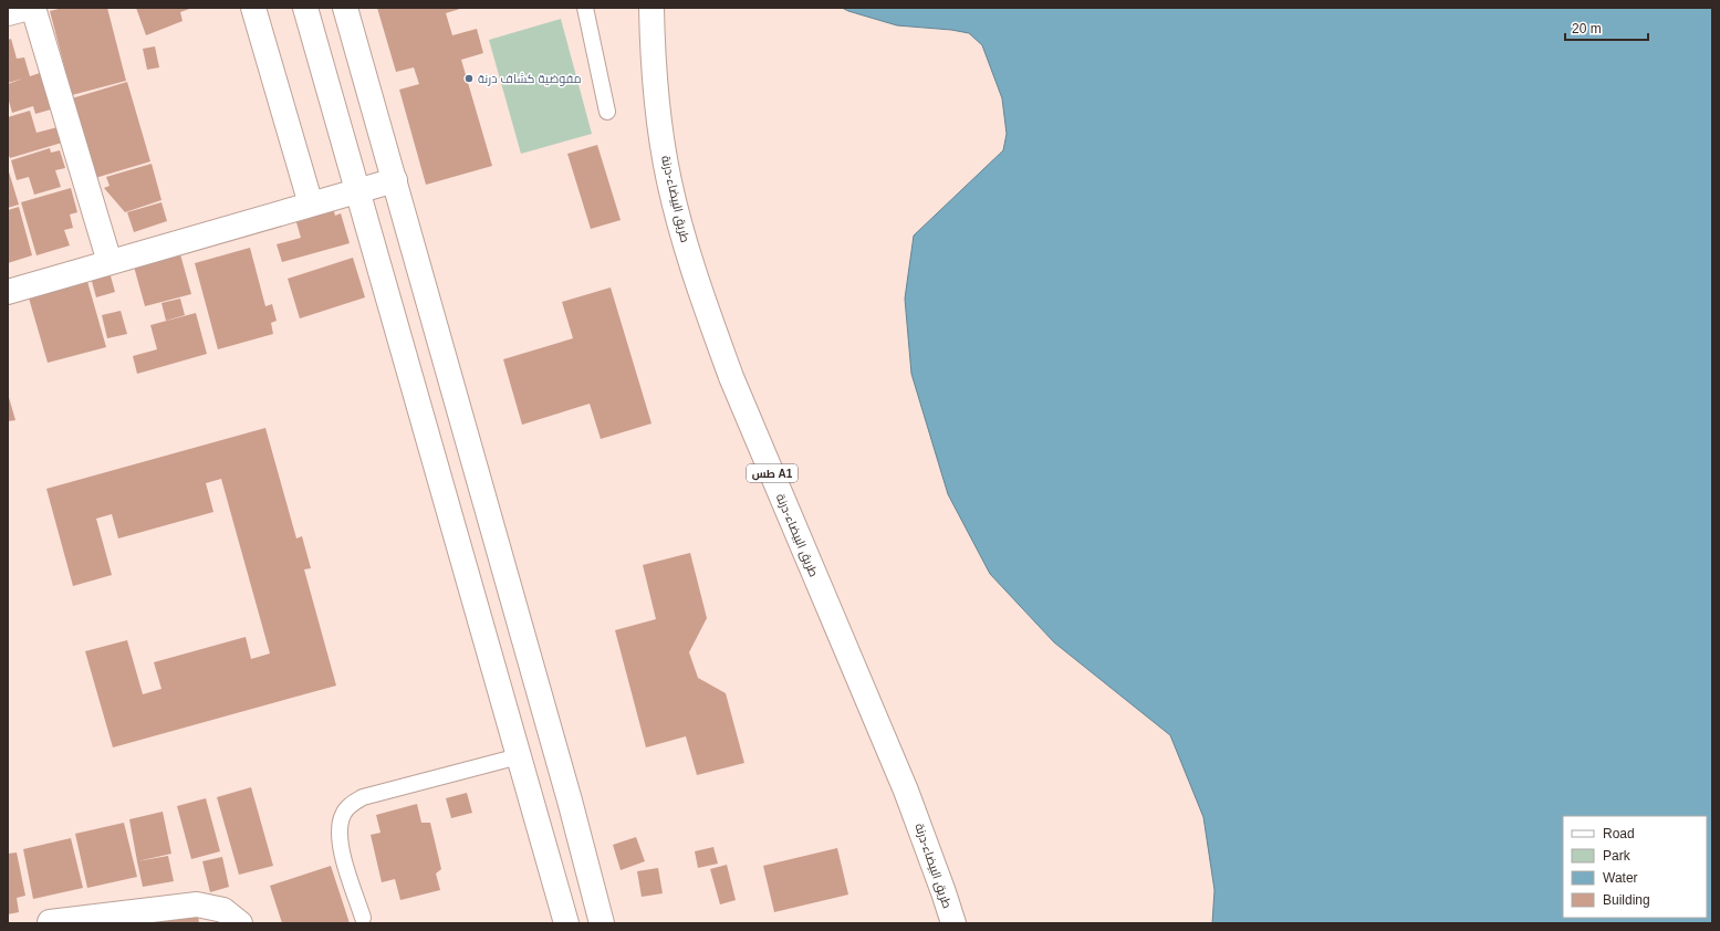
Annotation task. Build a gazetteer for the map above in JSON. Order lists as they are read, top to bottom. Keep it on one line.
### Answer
{"streets":{"main road":["طريق البيضاء-درنة","طس A1"]},"places":["مفوضية كشاف درنة"],"legend":["Road","Park","Water","Building"],"scale_bar":"20 m"}
